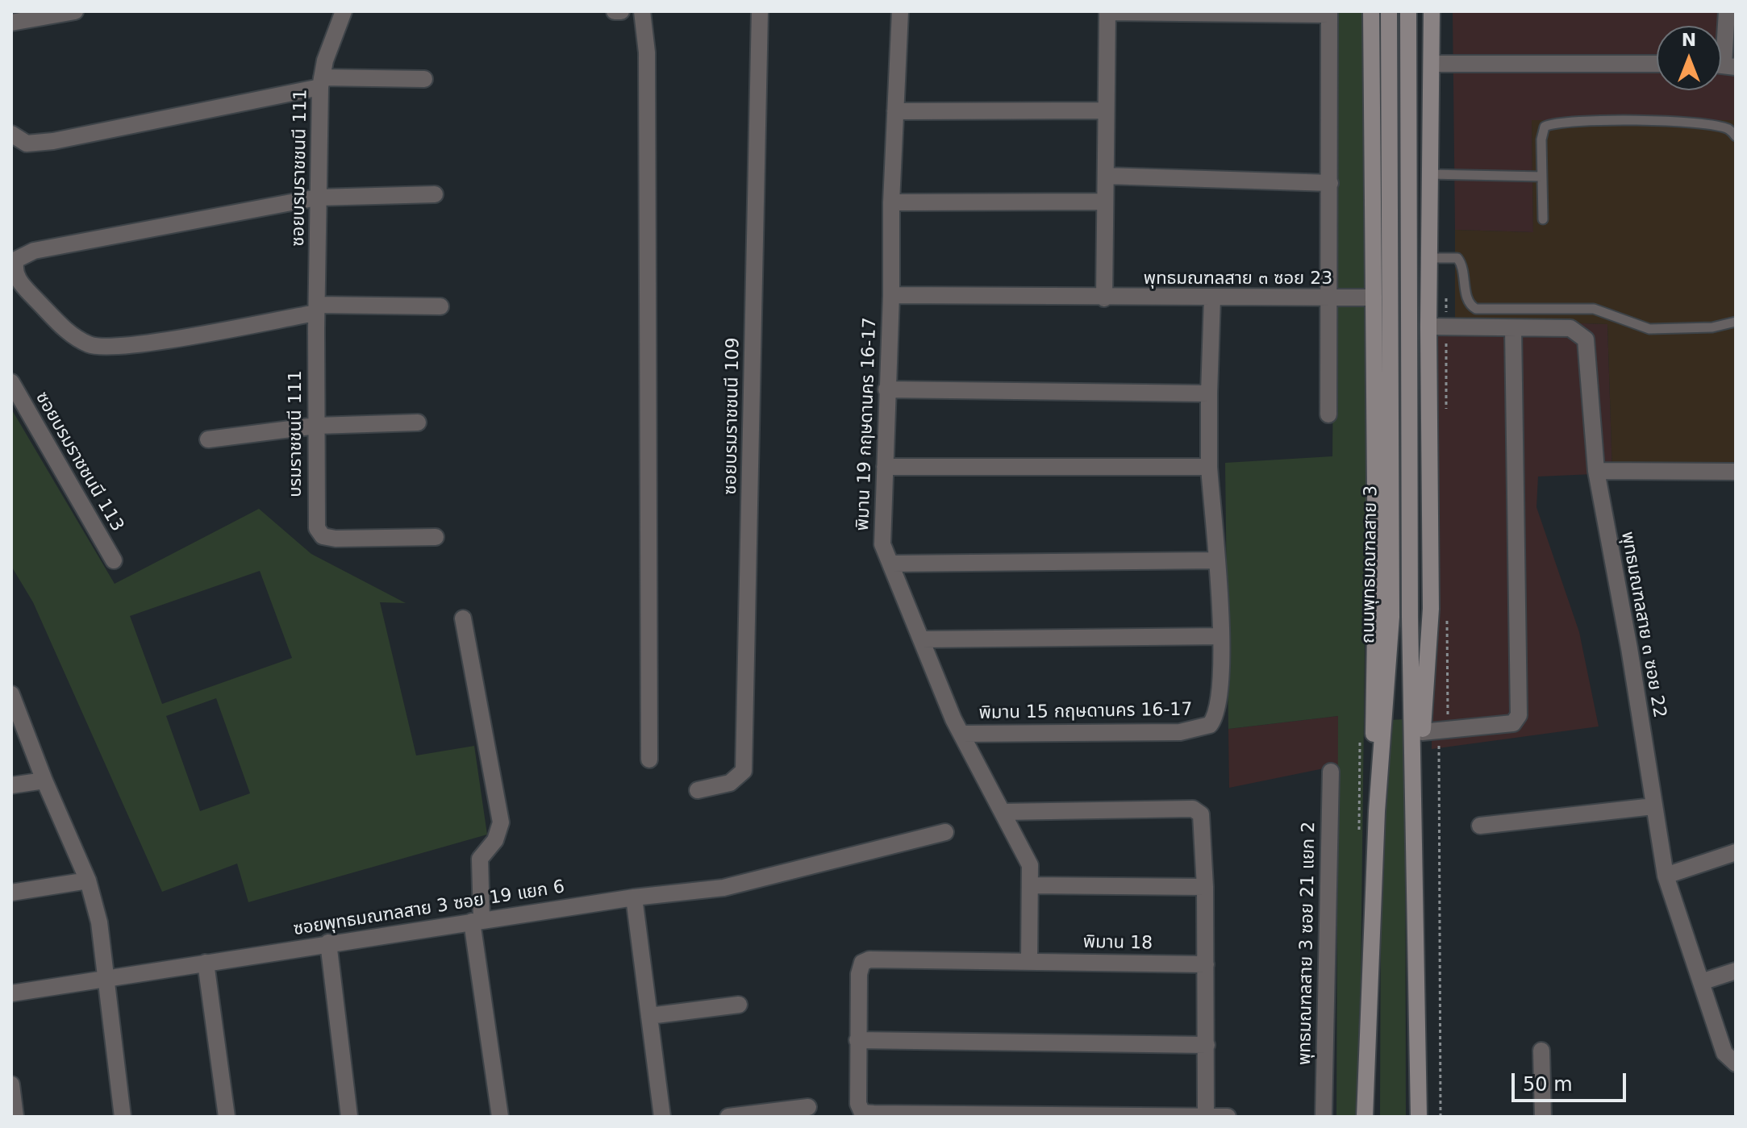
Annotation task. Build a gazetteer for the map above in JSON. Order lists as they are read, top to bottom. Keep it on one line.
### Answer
{"streets":{"main road":["ถนนพุทธมณฑลสาย 3"],"street":["ซอยบรมราชชนนี 111","พุทธมณฑลสาย ๓ ซอย 23","ซอยบรมราชชนนี 109","พิมาน 19 กฤษดานคร 16-17","บรมราชชนนี 111","ซอยบรมราชชนนี 113","พุทธมณฑลสาย ๓ ซอย 22","พิมาน 15 กฤษดานคร 16-17","ซอยพุทธมณฑลสาย 3 ซอย 19 แยก 6","พิมาน 18","พุทธมณฑลสาย 3 ซอย 21 แยก 2"]},"crossings":[["ซอยบรมราชชนนี 111","บรมราชชนนี 111"],["พุทธมณฑลสาย ๓ ซอย 23","พิมาน 19 กฤษดานคร 16-17"],["พิมาน 19 กฤษดานคร 16-17","พิมาน 15 กฤษดานคร 16-17"],["พิมาน 19 กฤษดานคร 16-17","พิมาน 18"]],"scale_bar":"50 m","north":"top"}
